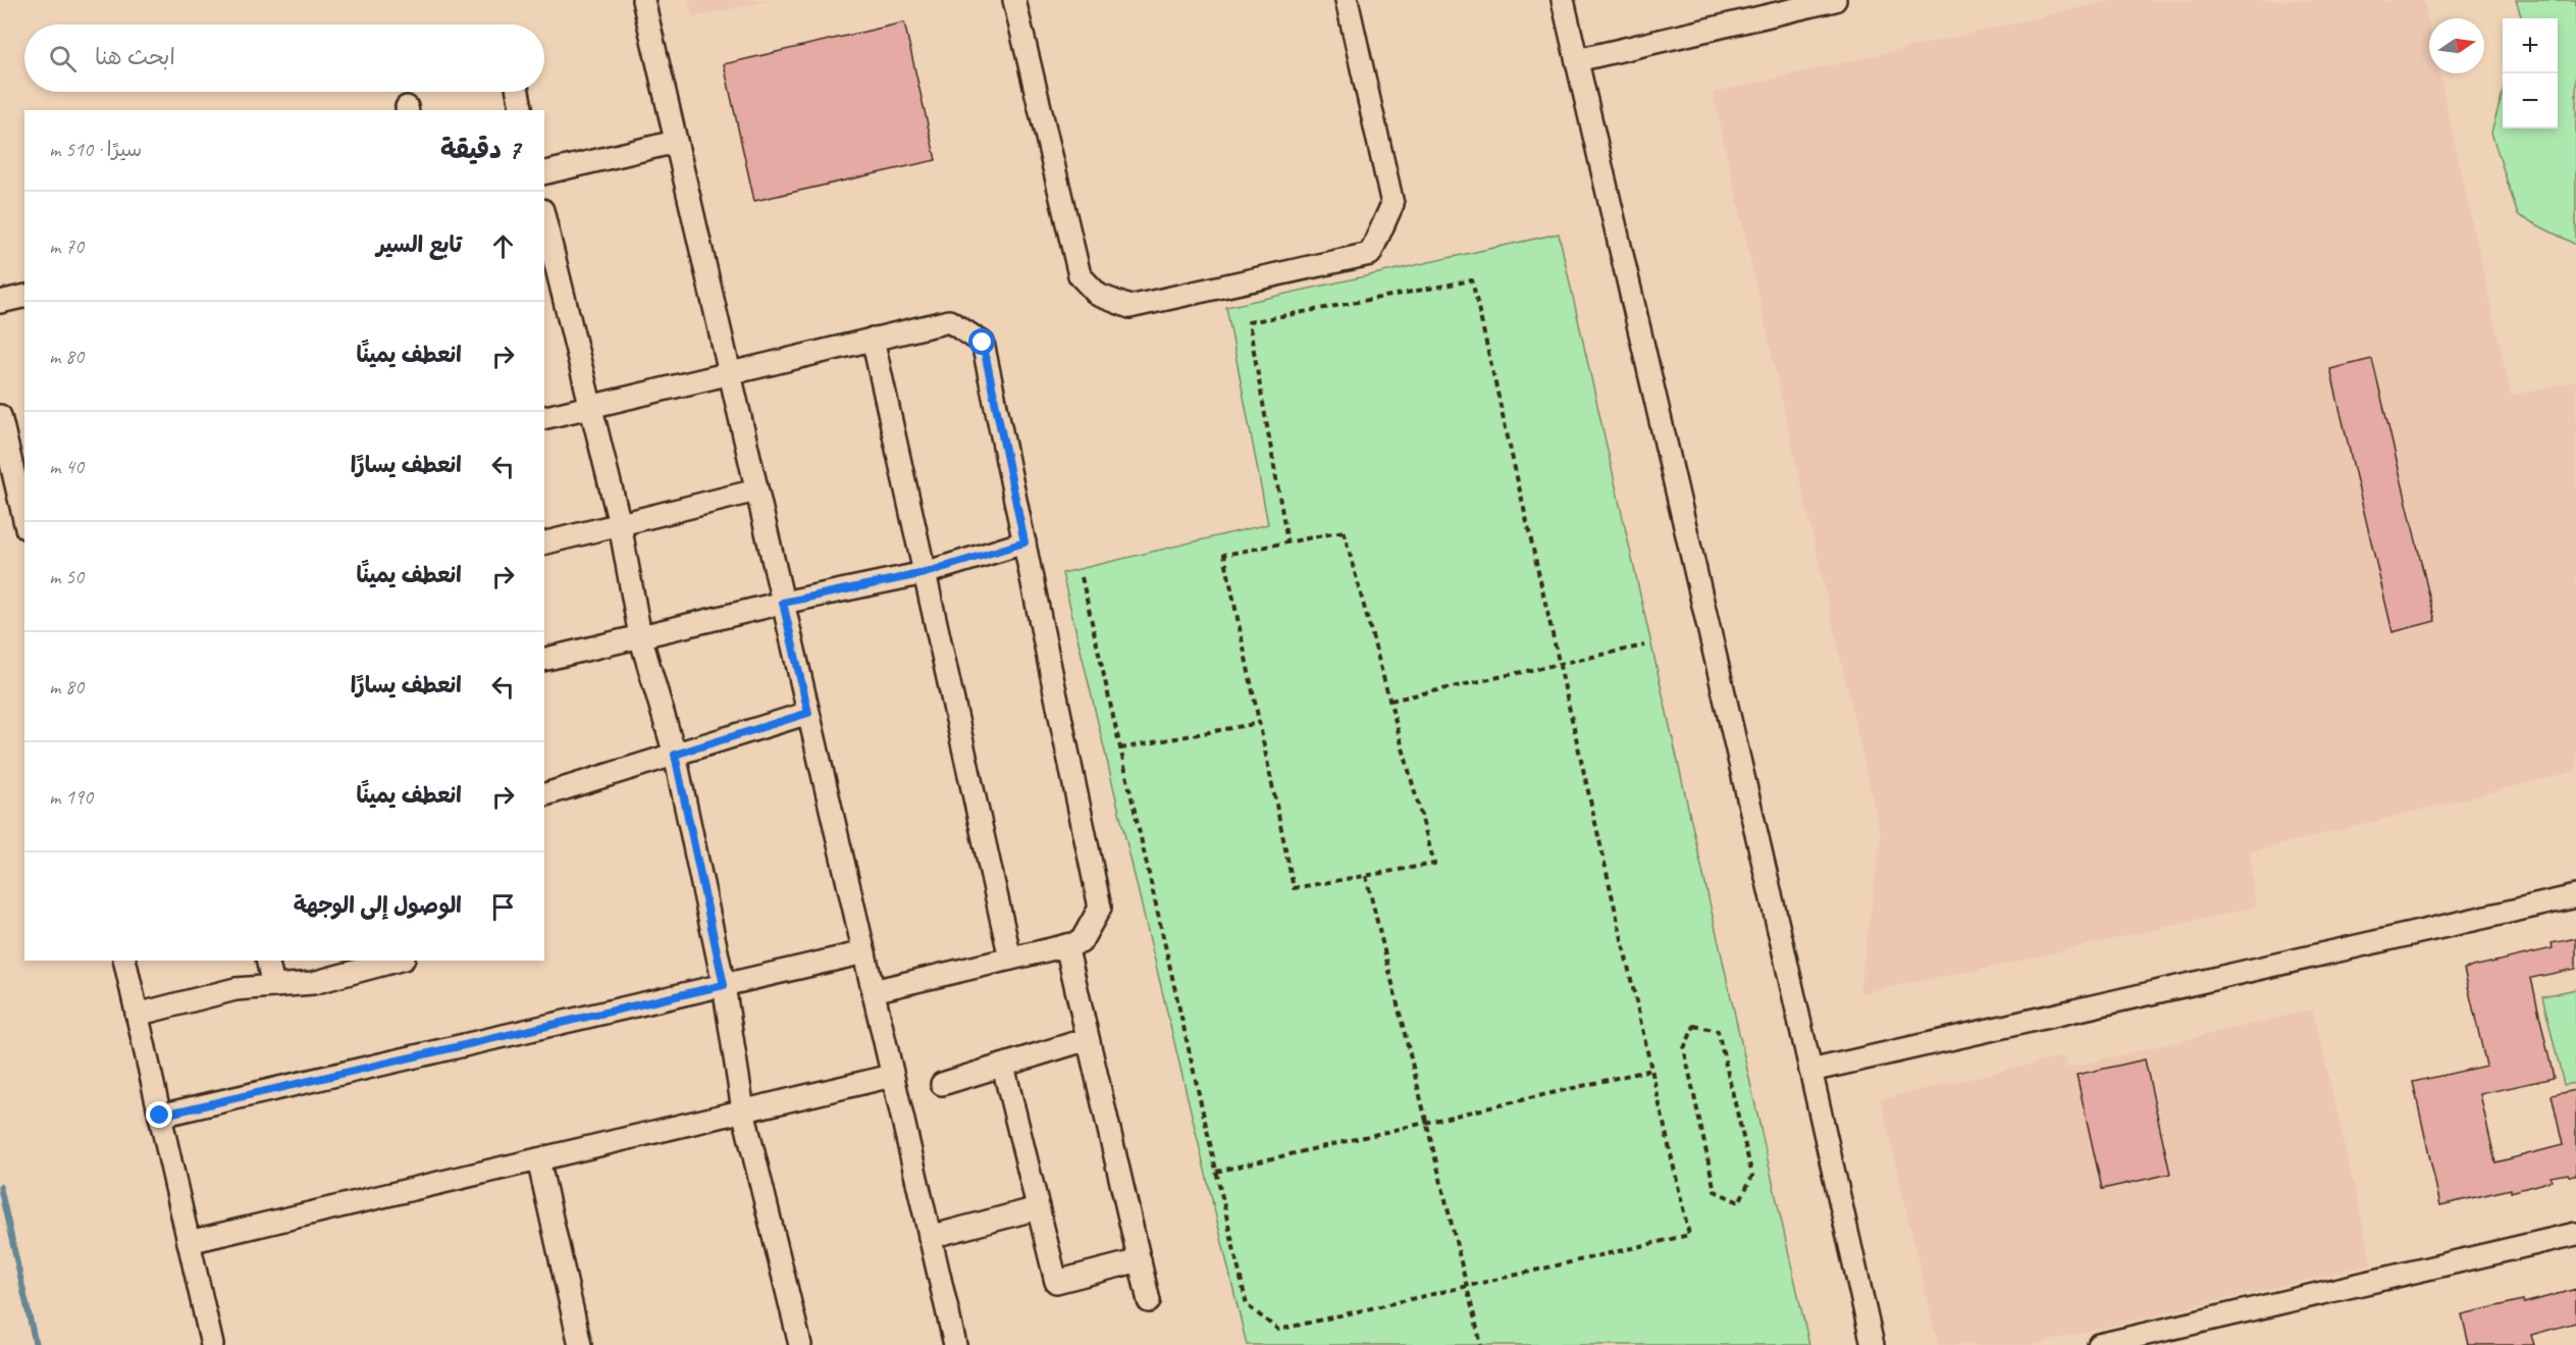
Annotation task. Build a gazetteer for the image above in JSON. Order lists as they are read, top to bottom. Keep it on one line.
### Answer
{"north":"right","page":{"map_buttons":["+","−"],"search":"ابحث هنا","heading":["7 دقيقة","سيرًا · 510 m"],"list":[["تابع السير","70 m"],["انعطف يمينًا","80 m"],["انعطف يسارًا","40 m"],["انعطف يمينًا","50 m"],["انعطف يسارًا","80 m"],["انعطف يمينًا","190 m"],"الوصول إلى الوجهة"]}}
